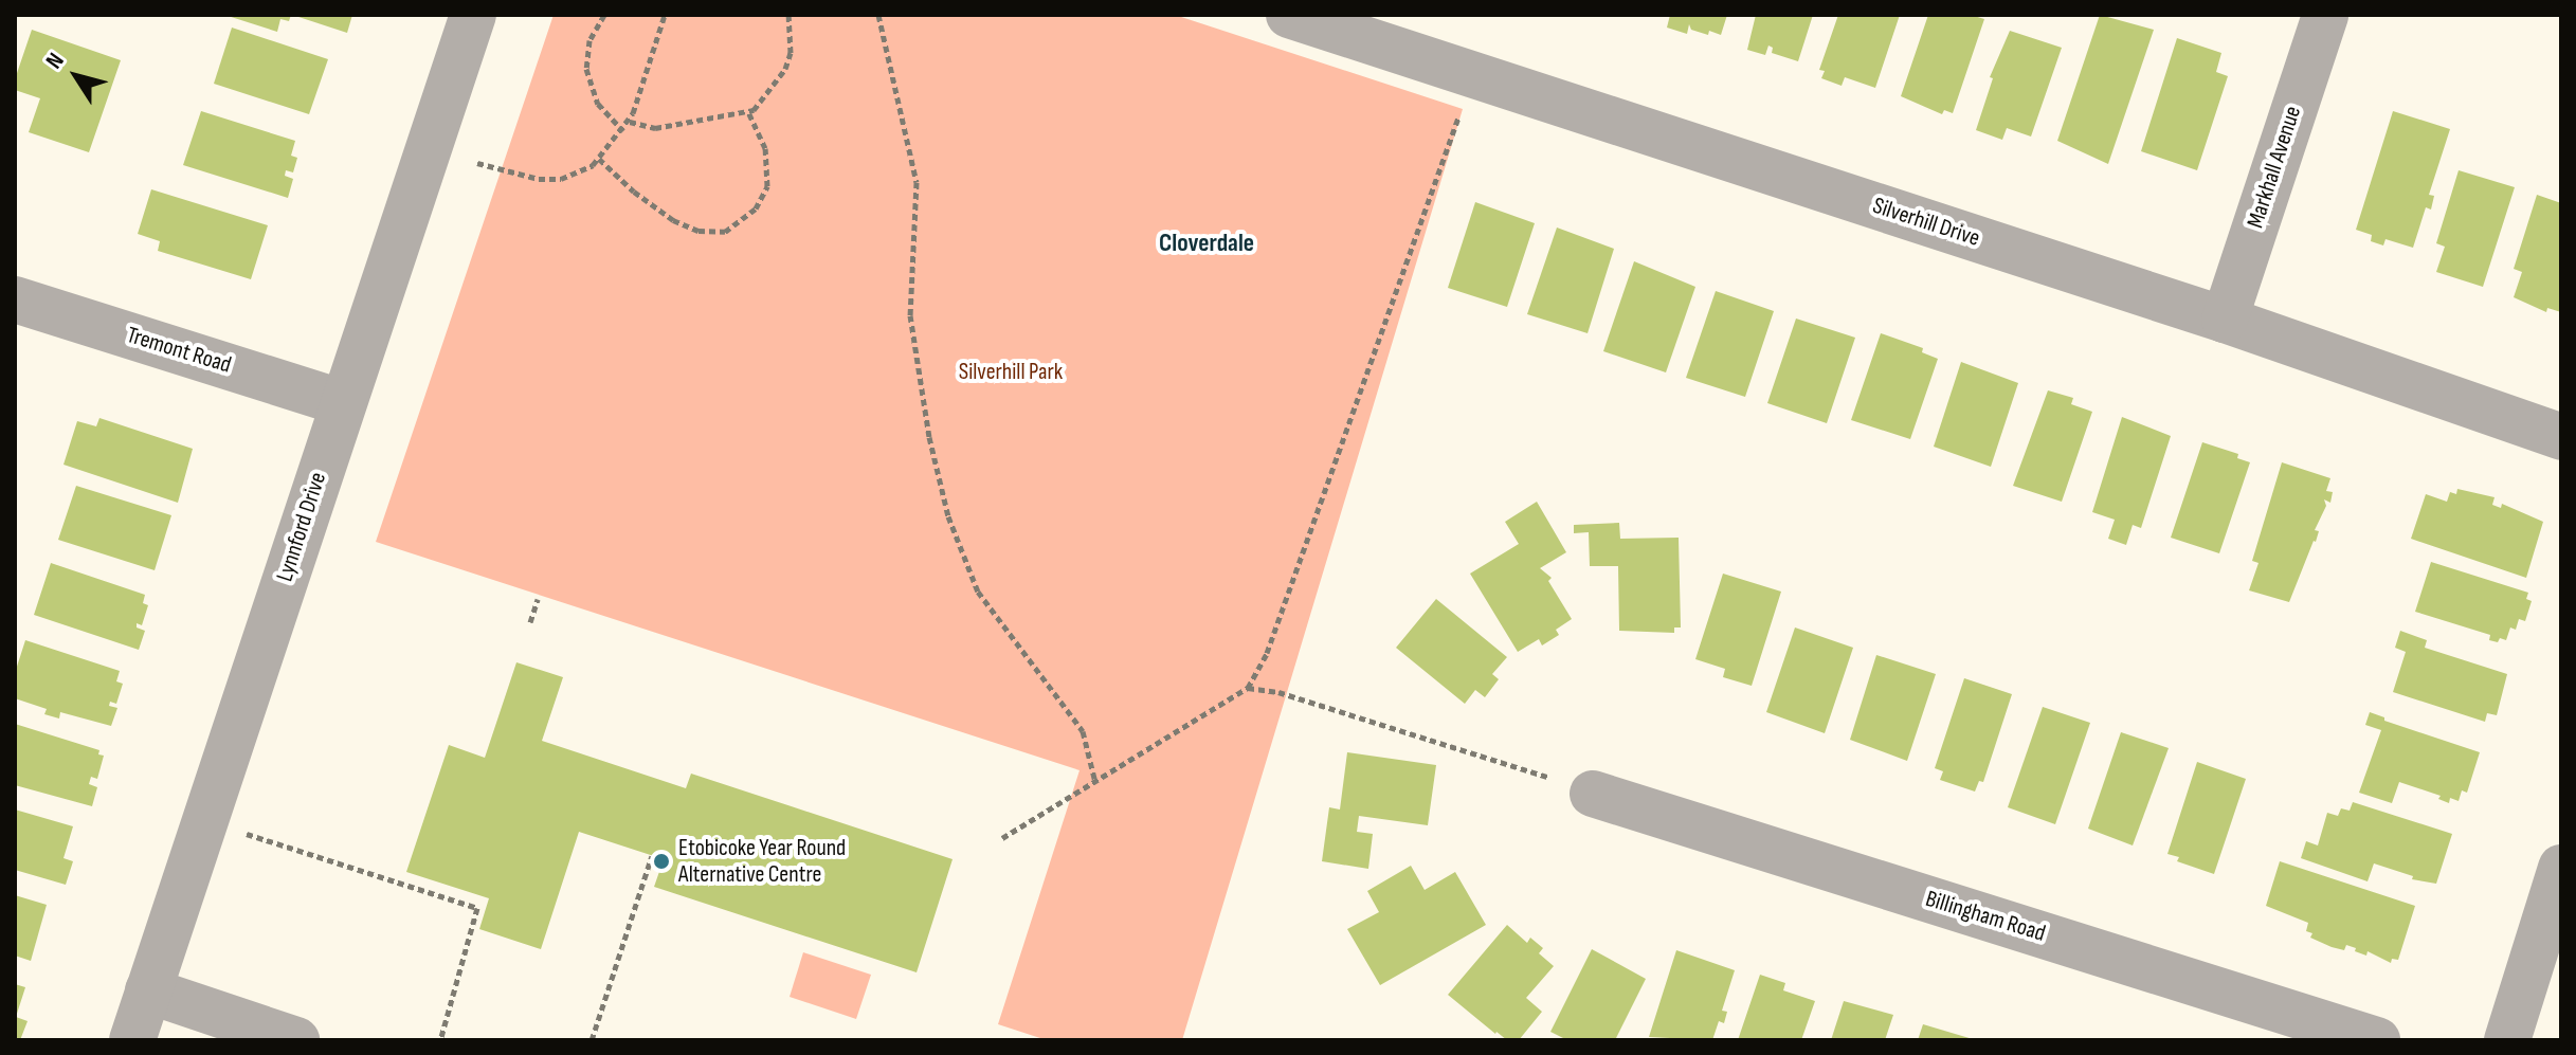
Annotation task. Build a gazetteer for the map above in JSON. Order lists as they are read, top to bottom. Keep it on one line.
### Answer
{"streets":{"street":["Markhall Avenue","Silverhill Drive","Tremont Road","Lynnford Drive","Billingham Road"]},"crossings":[["Markhall Avenue","Silverhill Drive"],["Tremont Road","Lynnford Drive"]],"districts":["Cloverdale"],"parks":["Silverhill Park"],"places":["Etobicoke Year Round Alternative Centre"],"north":"top left"}
